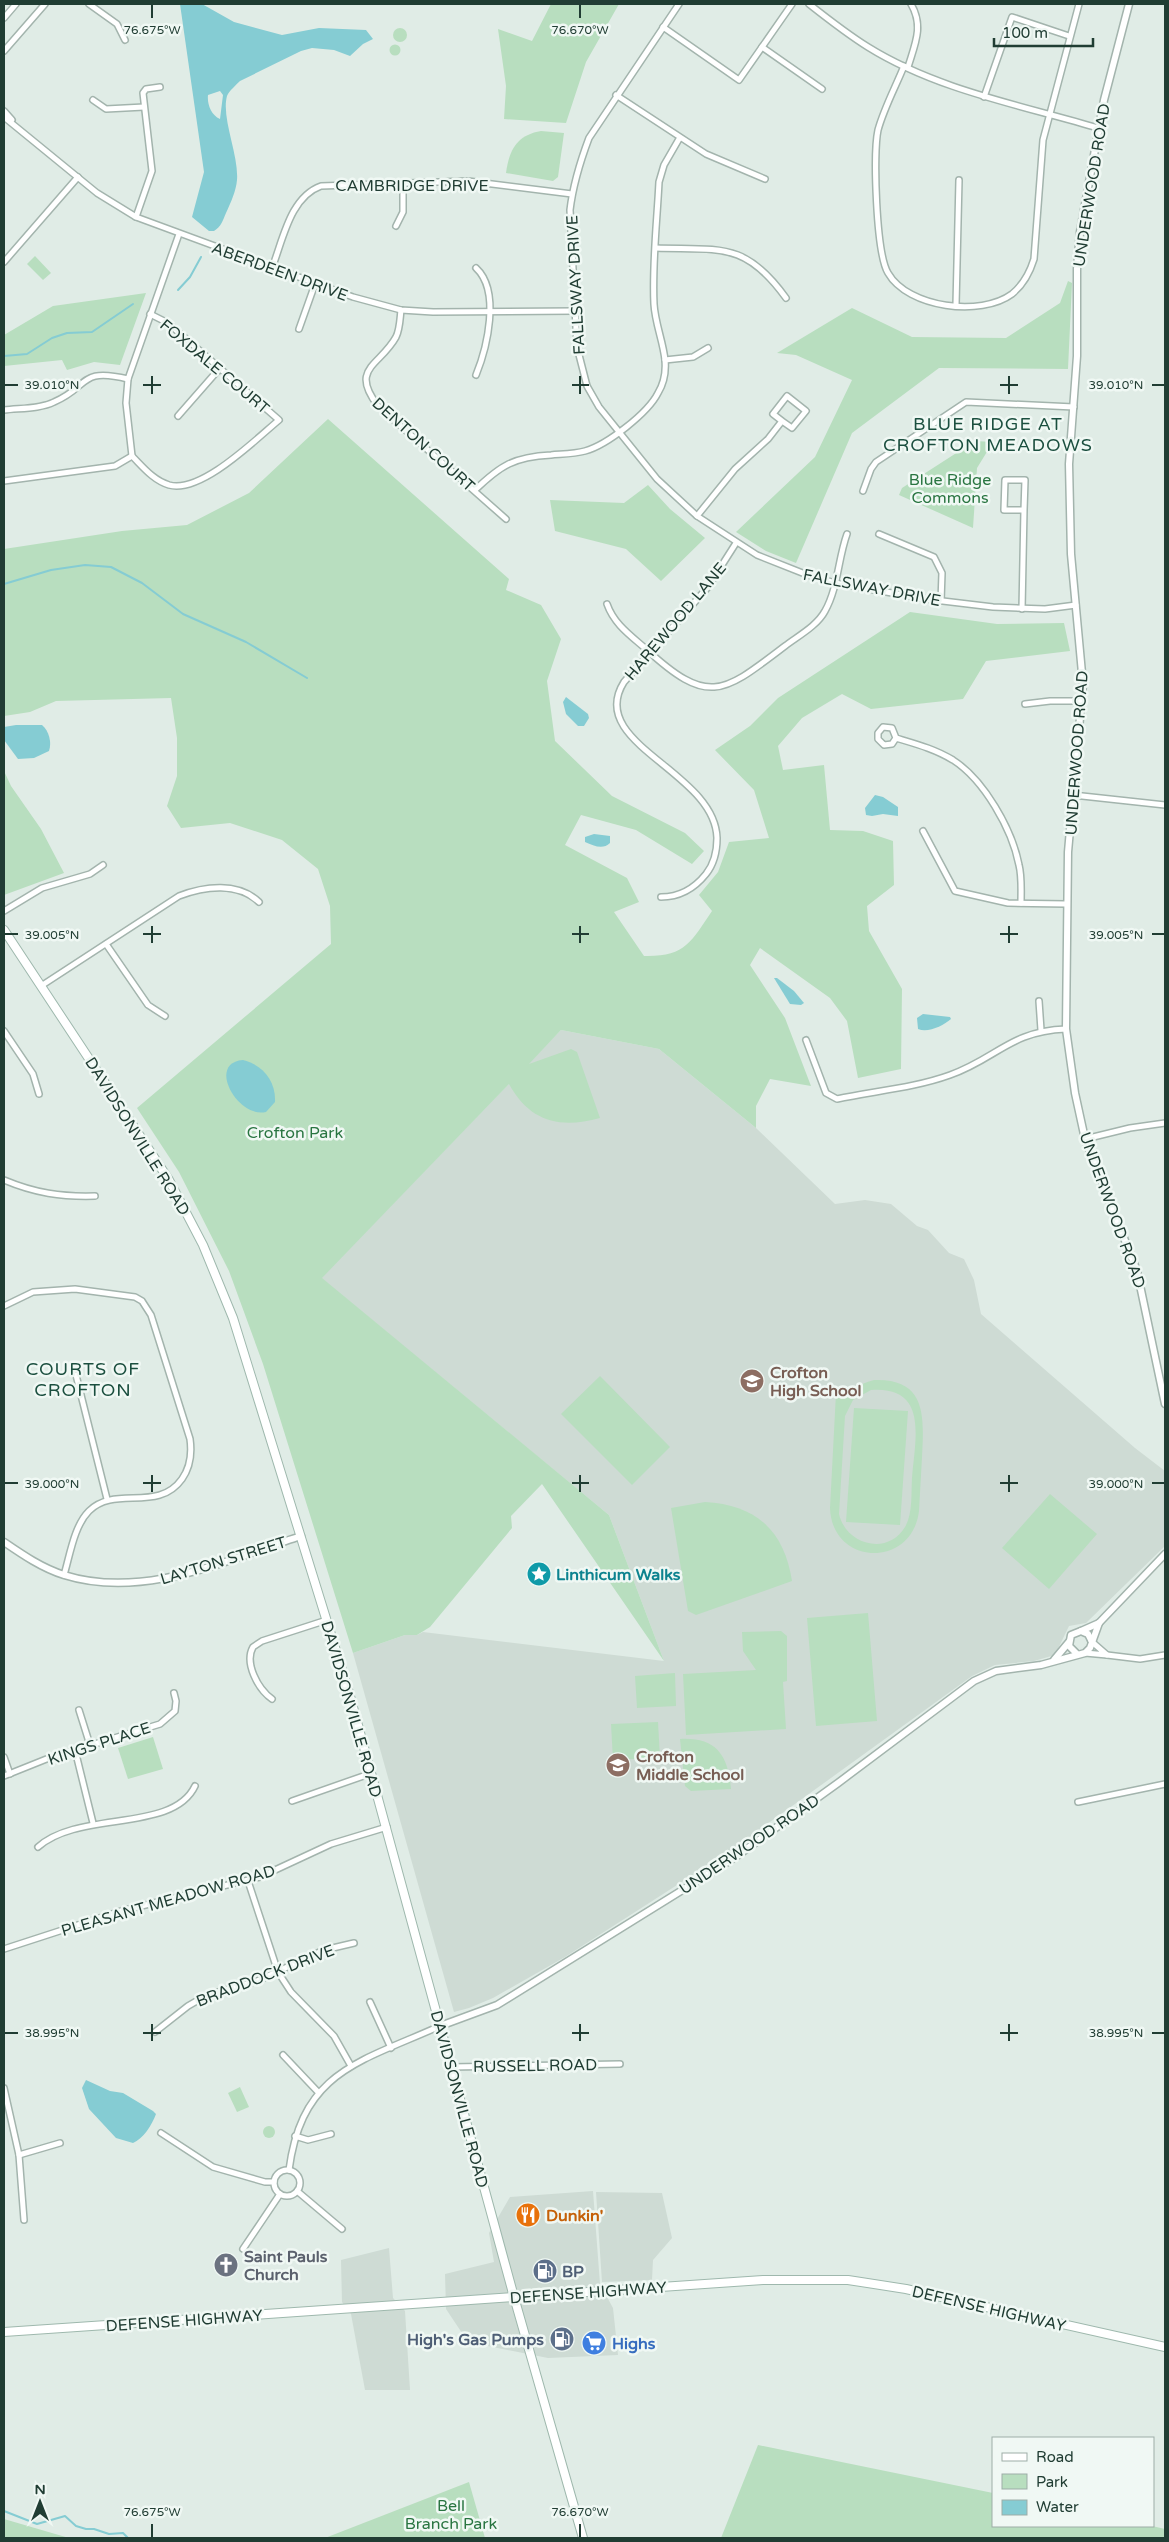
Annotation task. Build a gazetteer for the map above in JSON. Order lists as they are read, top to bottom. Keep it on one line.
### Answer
{"streets":{"main road":["DAVIDSONVILLE ROAD","DEFENSE HIGHWAY"],"street":["CAMBRIDGE DRIVE","UNDERWOOD ROAD","ABERDEEN DRIVE","FALLSWAY DRIVE","FOXDALE COURT","DENTON COURT","HAREWOOD LANE","LAYTON STREET","KINGS PLACE","PLEASANT MEADOW ROAD","BRADDOCK DRIVE","RUSSELL ROAD"]},"crossings":[["CAMBRIDGE DRIVE","ABERDEEN DRIVE"],["CAMBRIDGE DRIVE","FALLSWAY DRIVE"],["UNDERWOOD ROAD","FALLSWAY DRIVE"],["UNDERWOOD ROAD","DAVIDSONVILLE ROAD"],["ABERDEEN DRIVE","FALLSWAY DRIVE"],["ABERDEEN DRIVE","DENTON COURT"],["FALLSWAY DRIVE","HAREWOOD LANE"],["DAVIDSONVILLE ROAD","LAYTON STREET"],["DAVIDSONVILLE ROAD","PLEASANT MEADOW ROAD"],["DAVIDSONVILLE ROAD","RUSSELL ROAD"],["DAVIDSONVILLE ROAD","DEFENSE HIGHWAY"]],"districts":["BLUE RIDGE AT CROFTON MEADOWS","COURTS OF CROFTON"],"parks":["Blue Ridge Commons","Crofton Park","Bell Branch Park"],"places":{"school or university":["Crofton High School","Crofton Middle School"],"place":["Linthicum Walks"],"restaurant":["Dunkin'"],"church":["Saint Pauls Church"],"fuel station":["BP","High's Gas Pumps"],"supermarket":["Highs"]},"legend":["Road","Park","Water"],"scale_bar":"100 m","north":"top","coordinates":["76.675°W","76.670°W","39.010°N","39.005°N","39.000°N","38.995°N"]}
